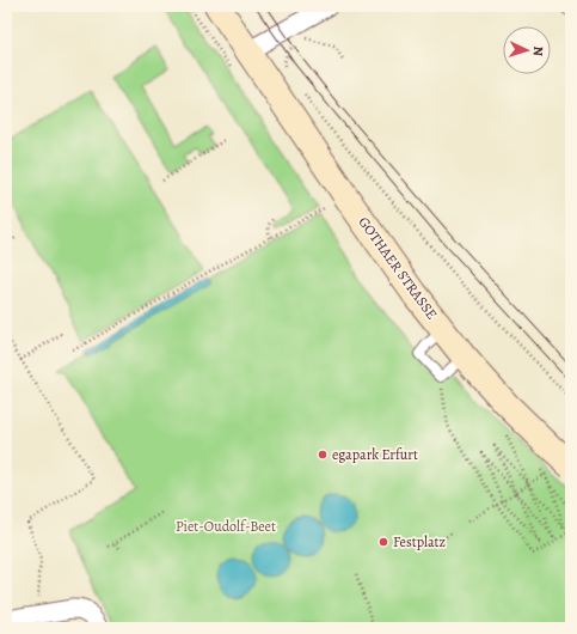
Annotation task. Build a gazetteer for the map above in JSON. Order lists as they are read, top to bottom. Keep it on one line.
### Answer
{"streets":{"main road":["GOTHAER STRASSE"]},"parks":["Piet-Oudolf-Beet"],"places":["egapark Erfurt","Festplatz"],"north":"right"}
